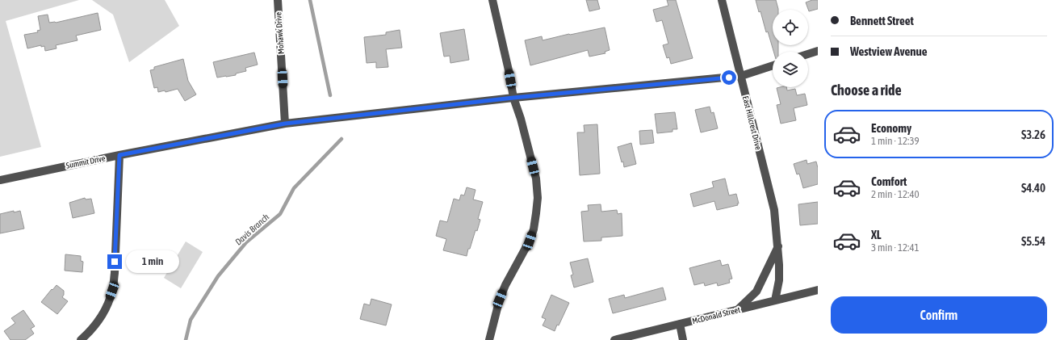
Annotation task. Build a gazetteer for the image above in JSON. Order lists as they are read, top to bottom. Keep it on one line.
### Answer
{"streets":{"street":["Mohawk Drive","East Hillcrest Drive","Summit Drive","McDonald Street"]},"crossings":[["Mohawk Drive","Summit Drive"],["East Hillcrest Drive","Summit Drive"],["East Hillcrest Drive","McDonald Street"]],"water":["Davis Branch"],"page":{"banner":["Bennett Street","Westview Avenue"],"heading":"Choose a ride","list":[{"name":"Economy","note":"1 min · 12:39","value":"$3.26"},{"name":"Comfort","note":"2 min · 12:40","value":"$4.40"},{"name":"XL","note":"3 min · 12:41","value":"$5.54"}],"bubble":"1 min","buttons":"Confirm"}}
